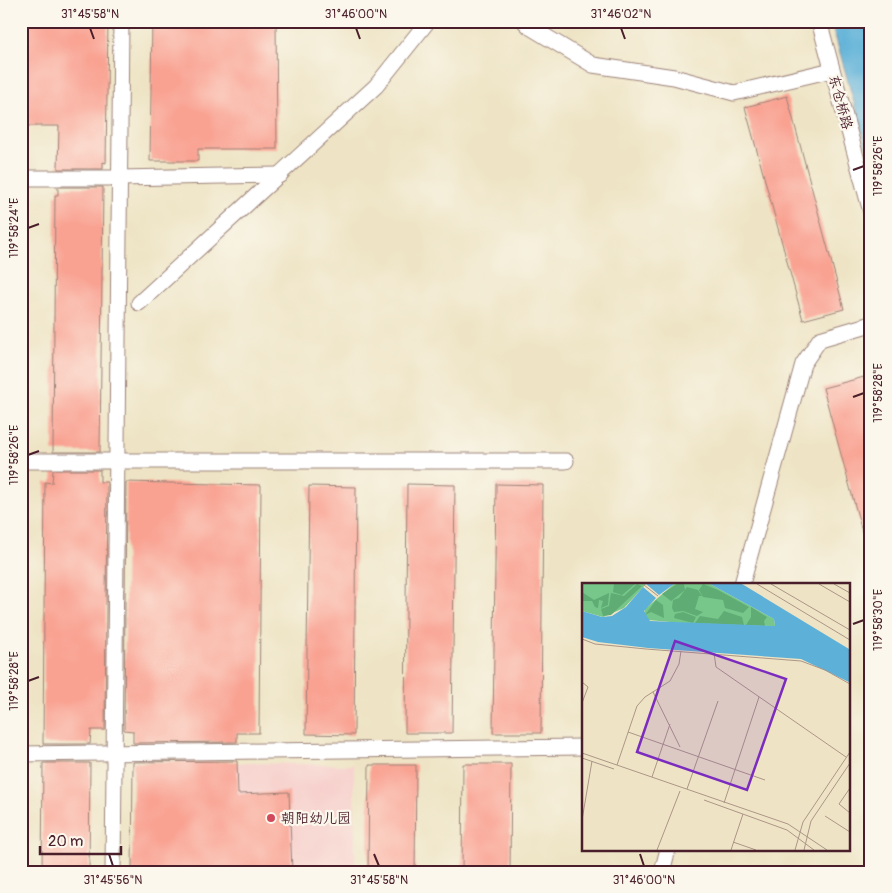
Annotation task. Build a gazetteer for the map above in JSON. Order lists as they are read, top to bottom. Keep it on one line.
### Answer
{"streets":{"lane":["东仓桥路"]},"places":["朝阳幼儿园"],"scale_bar":"20 m","coordinates":["31°45'58\"N","31°46'00\"N","31°46'02\"N","119°58'26\"E","119°58'24\"E","119°58'28\"E","119°58'30\"E","31°45'56\"N"]}
